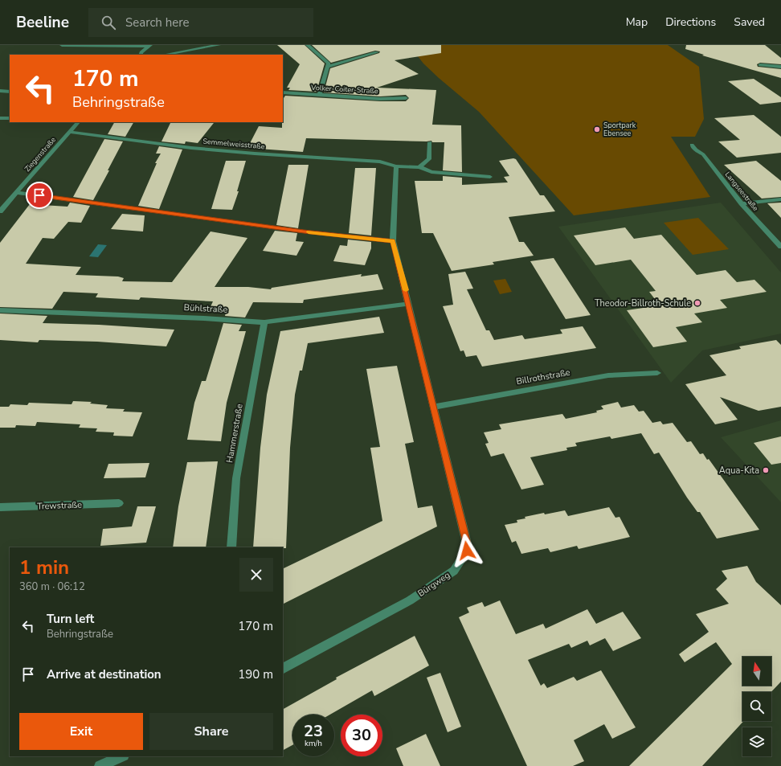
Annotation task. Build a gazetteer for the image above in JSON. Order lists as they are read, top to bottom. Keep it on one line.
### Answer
{"streets":{"street":["Volker-Coiter-Straße","Semmelweisstraße","Ziegenstraße","Langseestraße","Bühlstraße","Billrothstraße","Hammerstraße","Trewstraße","Bürgweg"]},"crossings":[["Semmelweisstraße","Ziegenstraße"],["Bühlstraße","Hammerstraße"],["Bühlstraße","Bürgweg"],["Billrothstraße","Bürgweg"]],"places":["Sportpark Ebensee","Theodor-Billroth-Schule","Aqua-Kita"],"north":"top","page":{"header":"Beeline","search":"Search here","nav":["Map","Directions","Saved"],"turn":["170 m","Behringstraße"],"heading":["1 min","360 m · 06:12"],"list":[{"name":"Turn left","note":"Behringstraße","value":"170 m"},{"name":"Arrive at destination","value":"190 m"}],"buttons":["Exit","Share"],"speed":"23 km/h","limit":"30"}}
